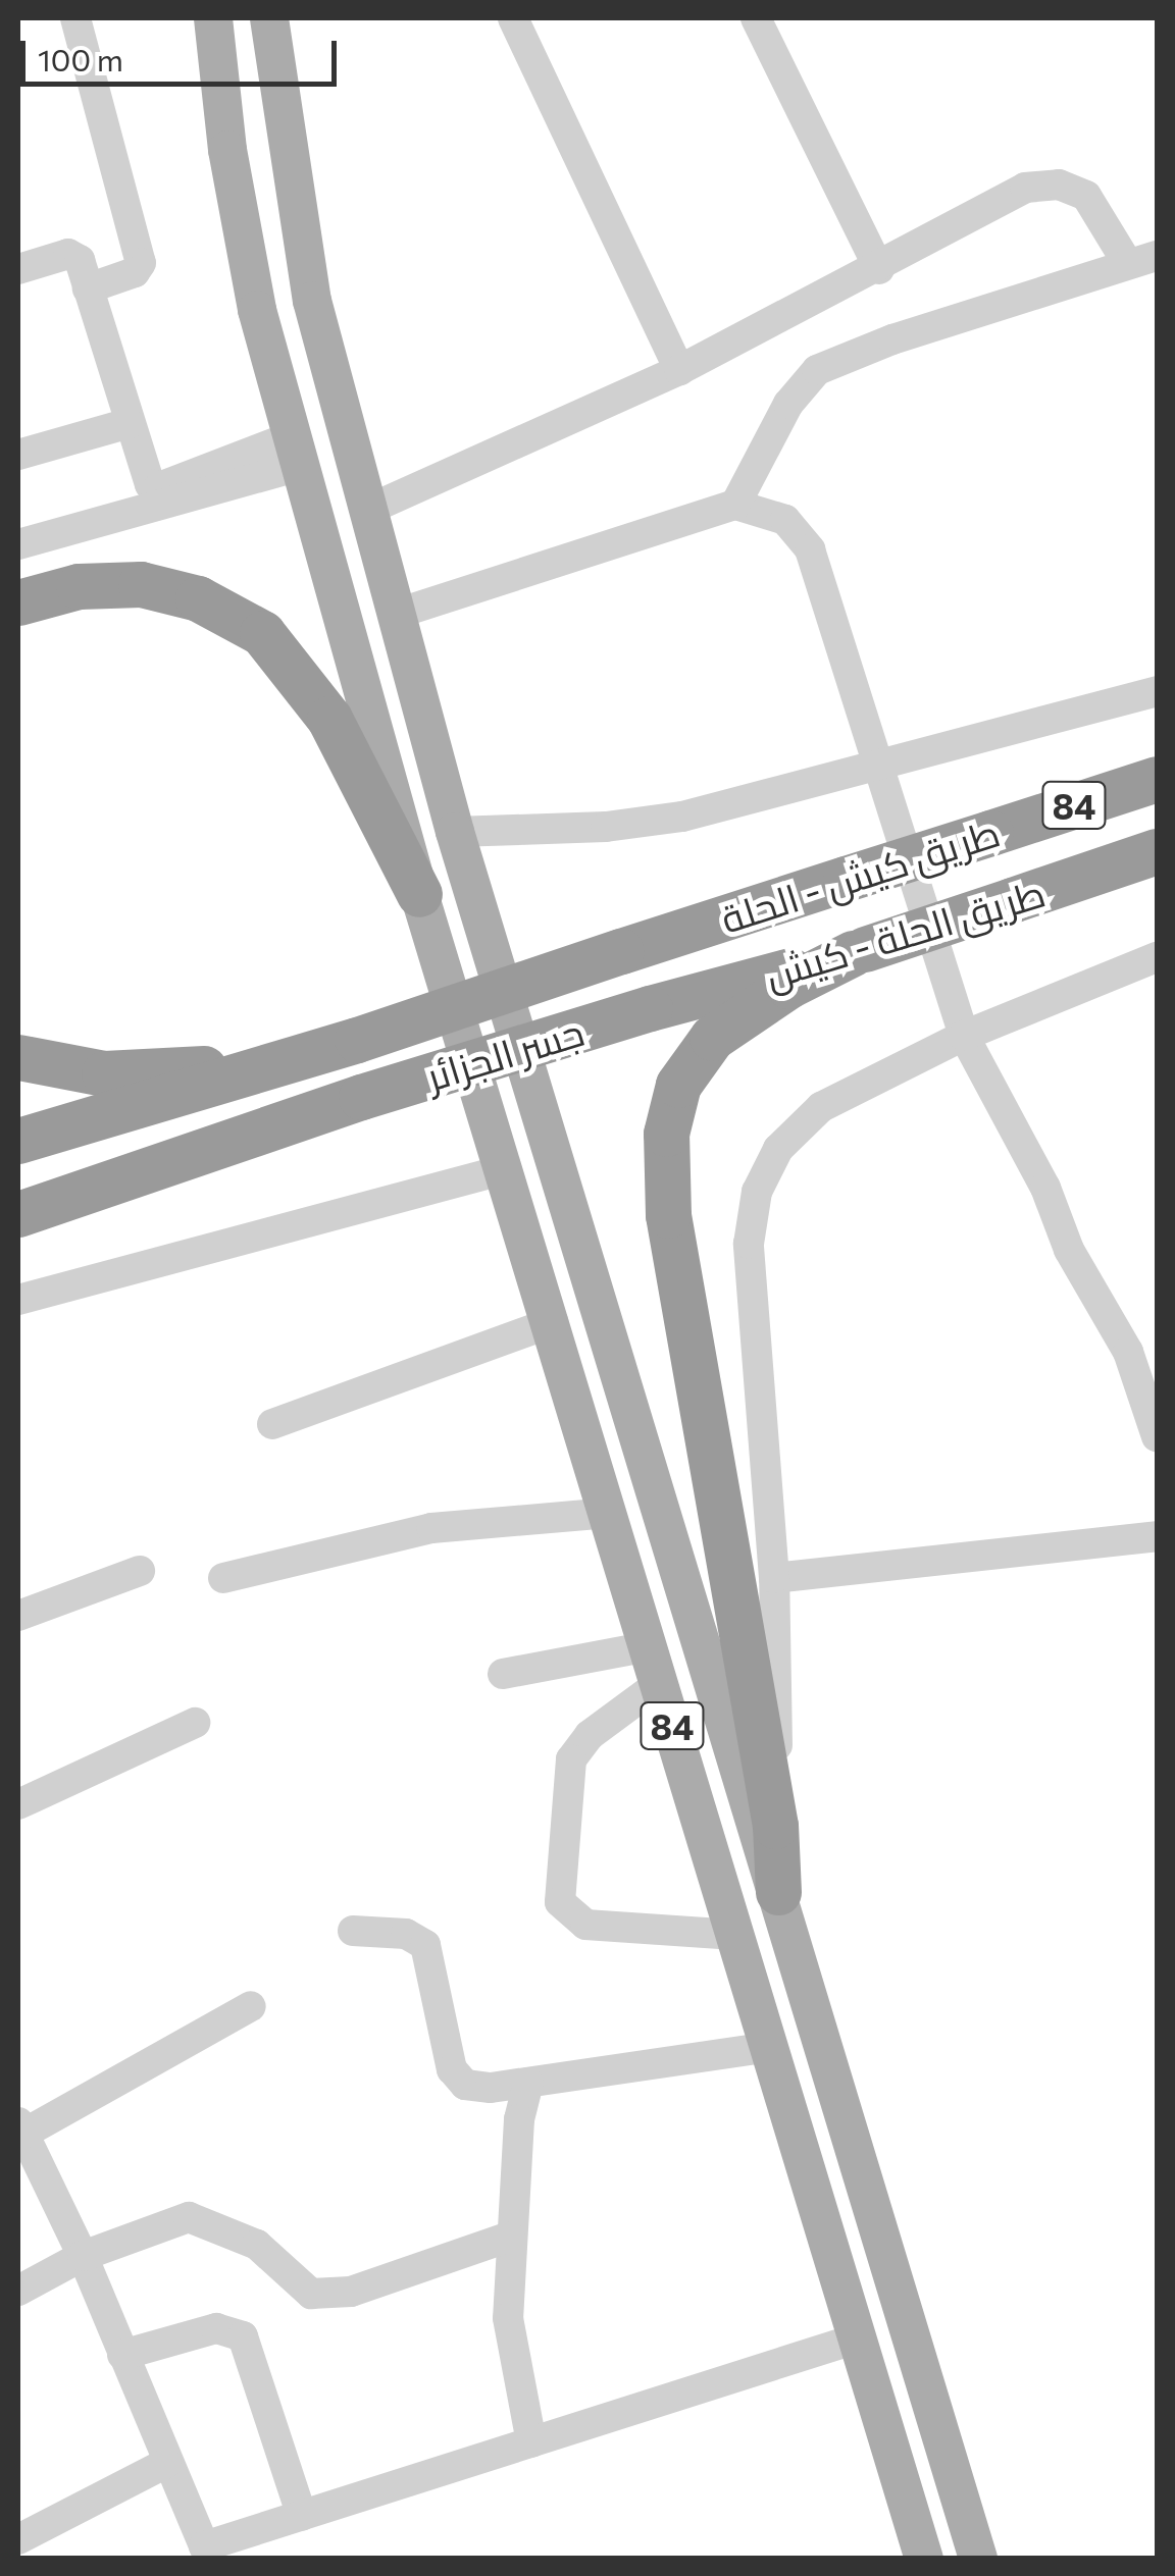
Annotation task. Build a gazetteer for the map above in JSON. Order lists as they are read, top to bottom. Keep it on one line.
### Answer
{"streets":{"highway":["84","طريق كيش - الحلة","طريق الحلة - كيش","جسر الجزائر"]},"crossings":[["طريق كيش - الحلة","جسر الجزائر"],["طريق الحلة - كيش","جسر الجزائر"]],"scale_bar":"100 m"}
